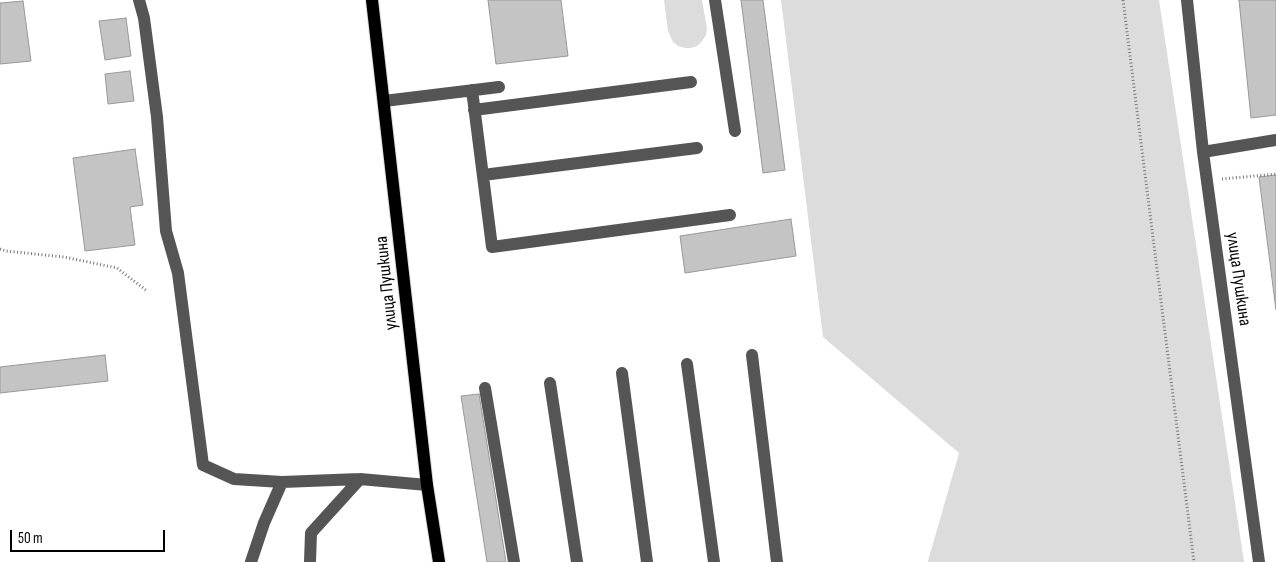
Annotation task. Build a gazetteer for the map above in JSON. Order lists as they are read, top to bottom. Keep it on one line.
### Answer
{"streets":{"main road":["улица Пушкина"]},"scale_bar":"50 m"}
